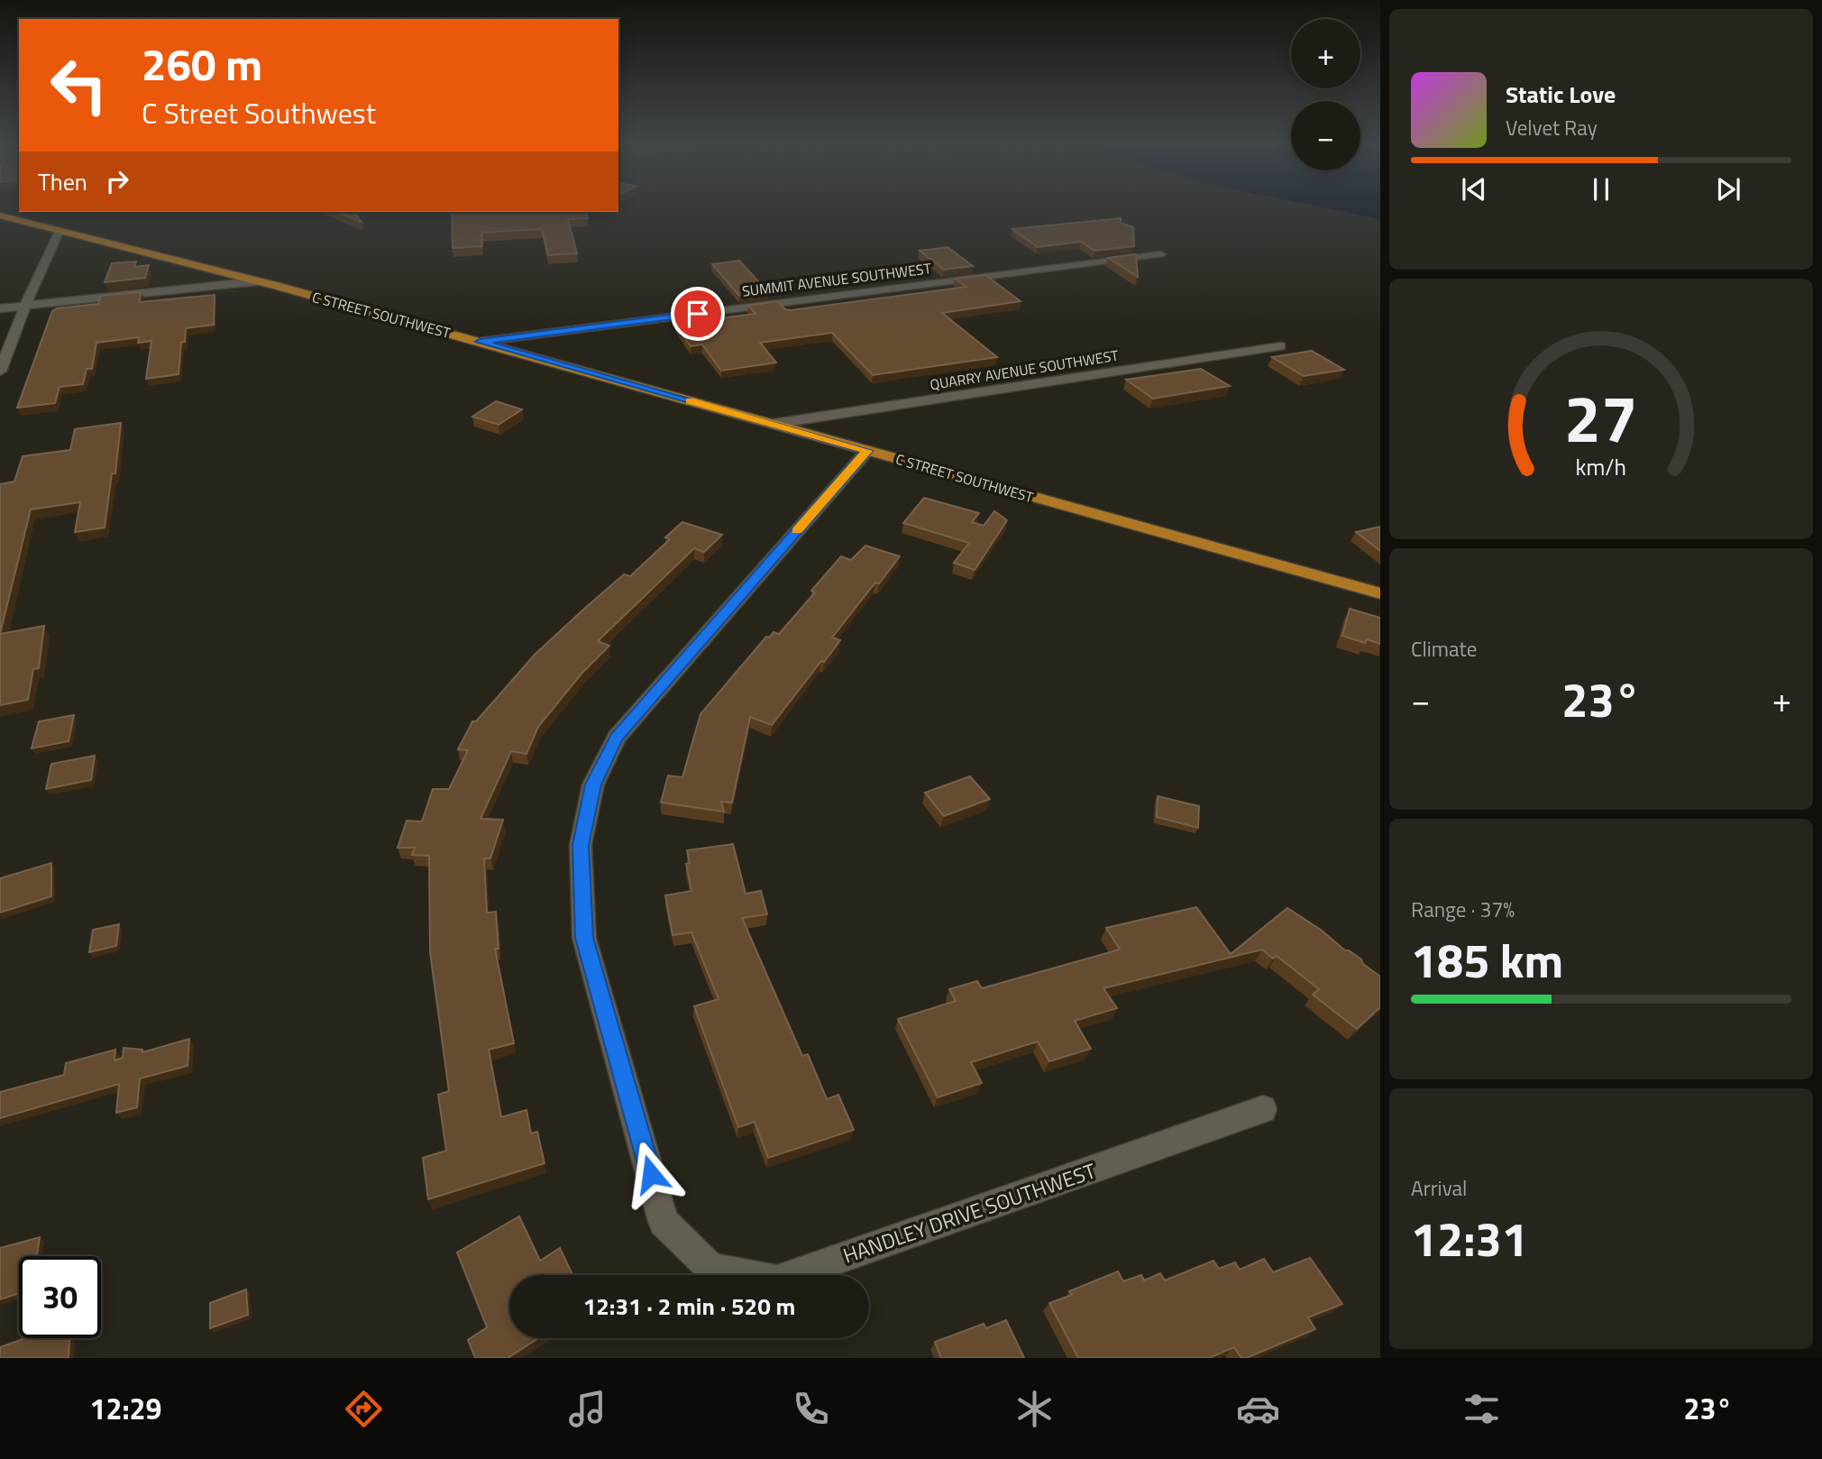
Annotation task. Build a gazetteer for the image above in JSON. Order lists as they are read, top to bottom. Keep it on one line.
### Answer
{"streets":{"main road":["C STREET SOUTHWEST"],"street":["SUMMIT AVENUE SOUTHWEST","QUARRY AVENUE SOUTHWEST","HANDLEY DRIVE SOUTHWEST"]},"crossings":[["SUMMIT AVENUE SOUTHWEST","C STREET SOUTHWEST"],["C STREET SOUTHWEST","QUARRY AVENUE SOUTHWEST"],["C STREET SOUTHWEST","HANDLEY DRIVE SOUTHWEST"]],"page":{"map_buttons":["+","−"],"turn":["260 m","C Street Southwest"],"song":["Static Love","Velvet Ray"],"then":"Then","tile":["Climate",["Range · 37%","185 km"],["Arrival","12:31"]],"heat":["−","23°","+"],"limit":"30","trip":"12:31 · 2 min · 520 m","tabs":["12:29","23°"],"gauge":["27","km/h"]}}
